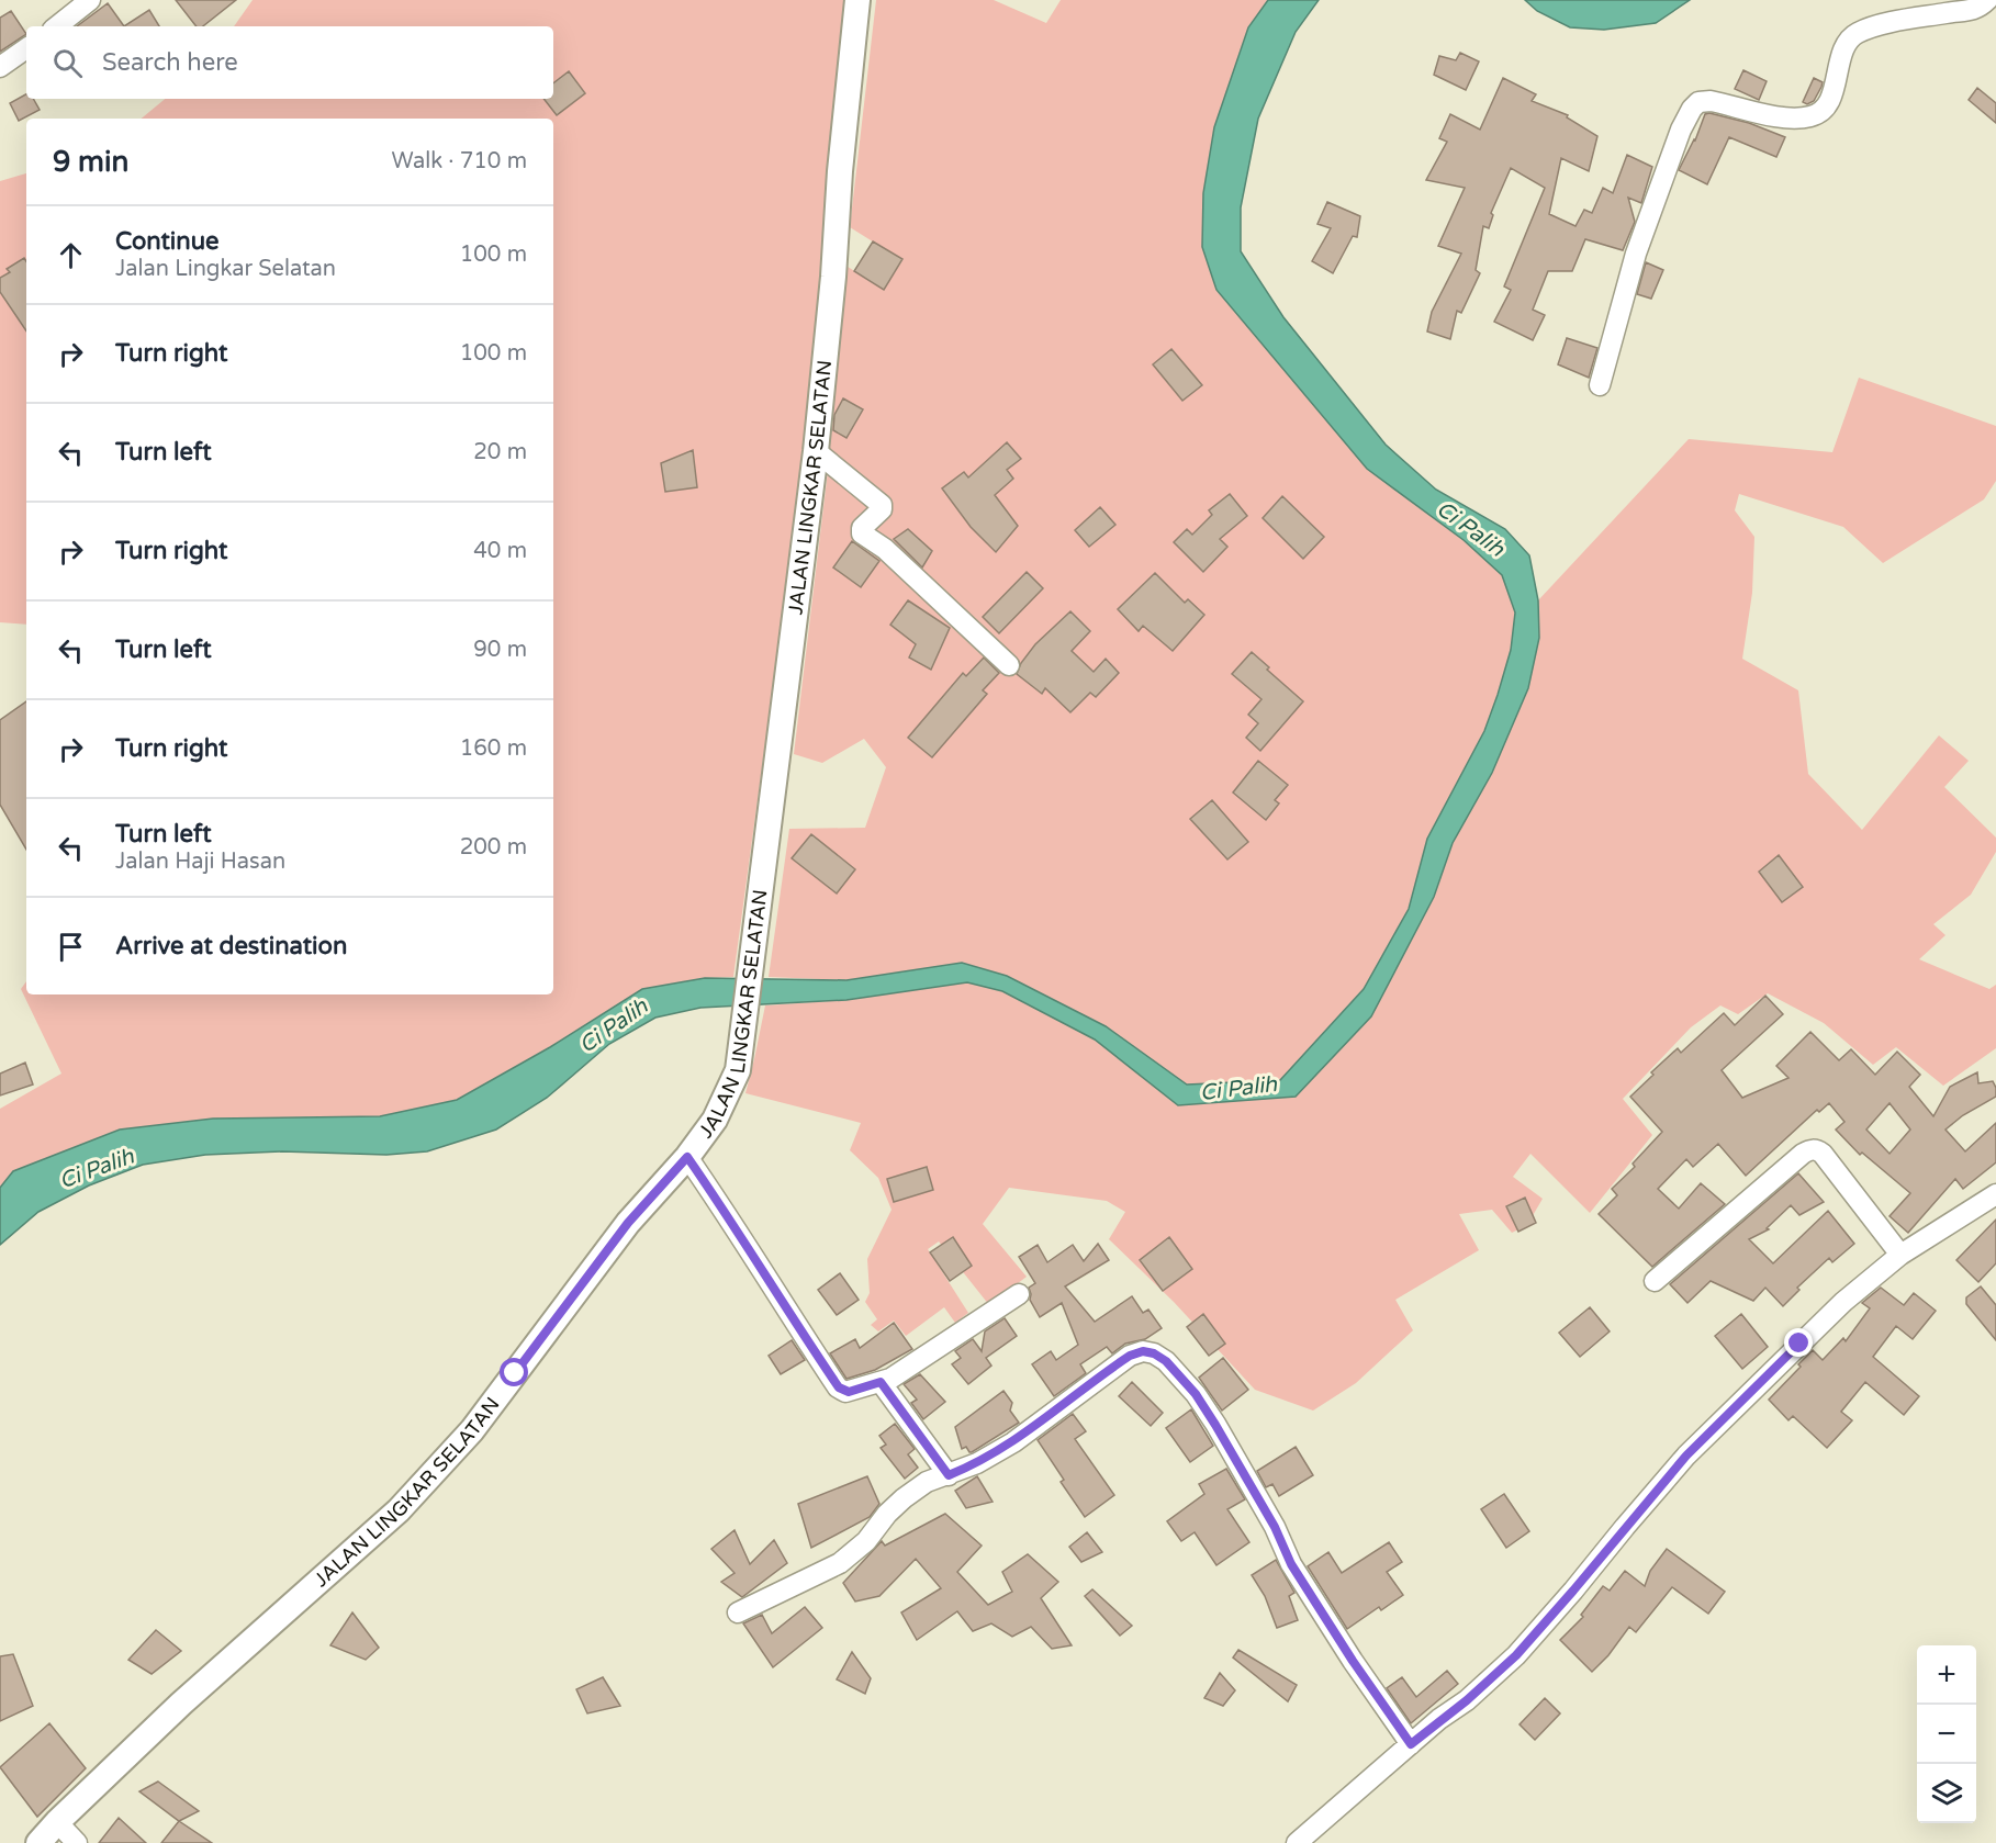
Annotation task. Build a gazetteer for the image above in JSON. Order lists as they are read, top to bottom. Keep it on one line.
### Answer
{"streets":{"street":["JALAN LINGKAR SELATAN"]},"water":["Ci Palih"],"page":{"search":"Search here","heading":["9 min","Walk · 710 m"],"list":[["Continue","Jalan Lingkar Selatan","100 m"],["Turn right","100 m"],["Turn left","20 m"],["Turn right","40 m"],["Turn left","90 m"],["Turn right","160 m"],["Turn left","Jalan Haji Hasan","200 m"],"Arrive at destination"],"map_buttons":["+","−"]}}
